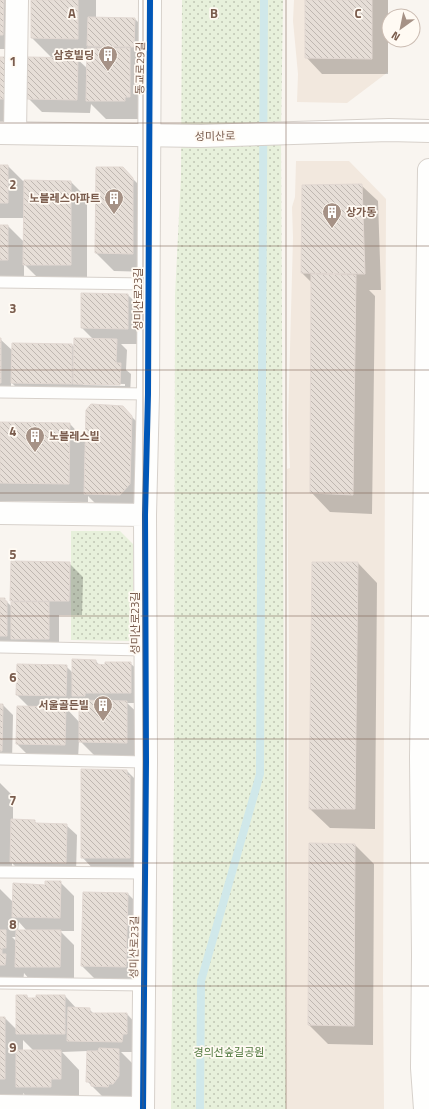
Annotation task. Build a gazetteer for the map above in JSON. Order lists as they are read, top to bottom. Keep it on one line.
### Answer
{"streets":{"street":["동교로29길","성미산로","성미산로23길"]},"crossings":[["동교로29길","성미산로"],["동교로29길","성미산로23길"],["성미산로","성미산로23길"]],"parks":["경의선숲길공원"],"places":{"building":["삼호빌딩","노블레스아파트","상가동","노블레스빌","서울골든빌"]},"north":"bottom left","grid":{"columns":["A","B","C"],"rows":["1","2","3","4","5","6","7","8","9"]}}
